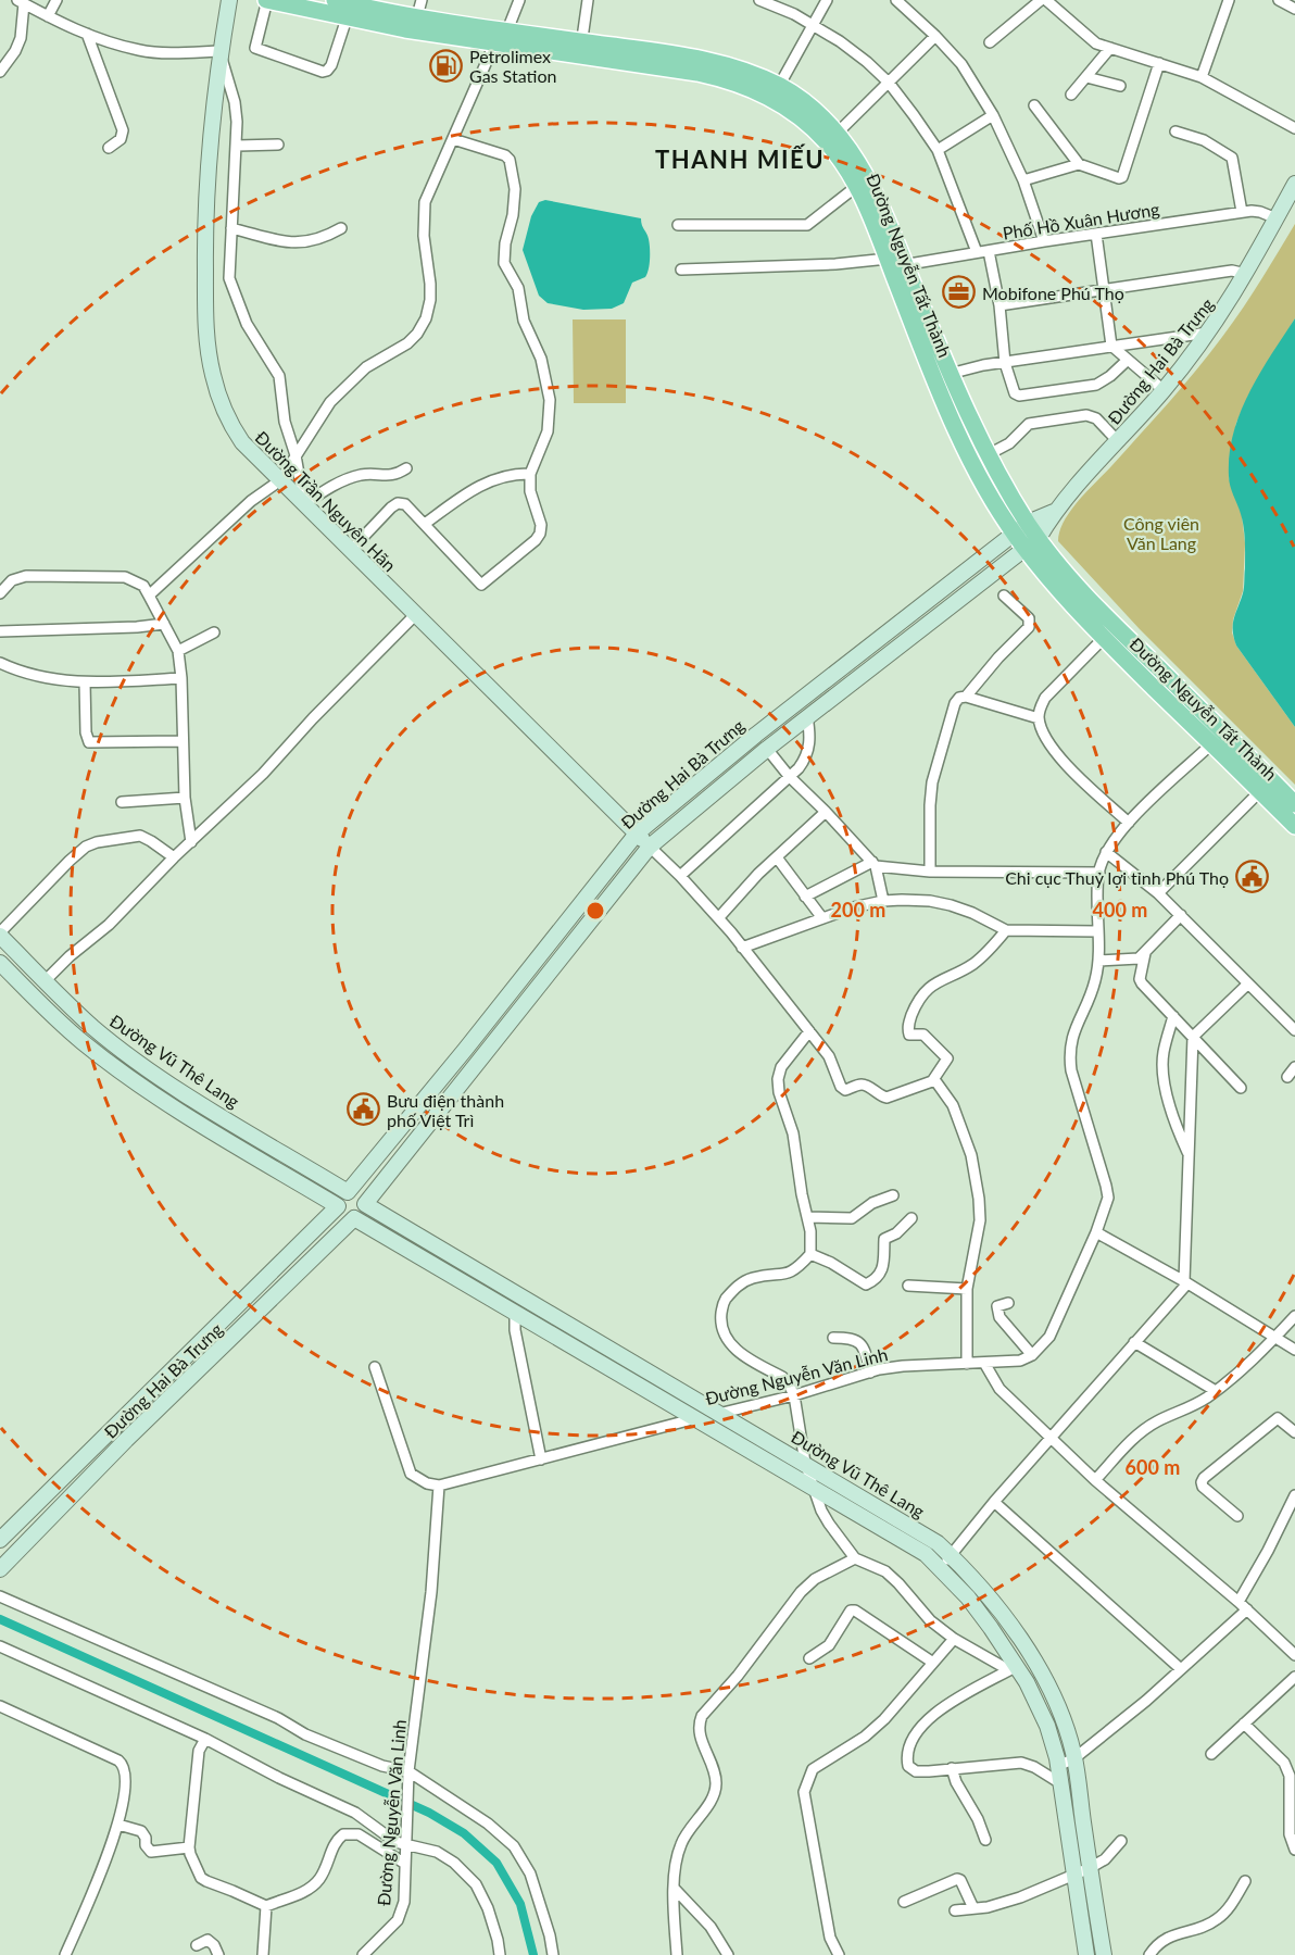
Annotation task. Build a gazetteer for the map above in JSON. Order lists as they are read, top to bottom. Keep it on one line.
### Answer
{"streets":{"main road":["Đường Nguyễn Tất Thành"],"street":["Phố Hồ Xuân Hương","Đường Hai Bà Trưng","Đường Trần Nguyên Hãn","Đường Vũ Thê Lang","Đường Nguyễn Văn Linh"]},"crossings":[["Phố Hồ Xuân Hương","Đường Nguyễn Tất Thành"],["Phố Hồ Xuân Hương","Đường Hai Bà Trưng"],["Đường Nguyễn Tất Thành","Đường Hai Bà Trưng"],["Đường Hai Bà Trưng","Đường Trần Nguyên Hãn"],["Đường Hai Bà Trưng","Đường Vũ Thê Lang"],["Đường Vũ Thê Lang","Đường Nguyễn Văn Linh"]],"districts":["THANH MIẾU"],"parks":["Công viên Văn Lang"],"places":{"fuel station":["Petrolimex Gas Station"],"office":["Mobifone Phú Thọ"],"public building":["Chi cục Thuỷ lợi tỉnh Phú Thọ","Bưu điện thành phố Việt Trì"]},"rings":["200 m","400 m","600 m"]}
